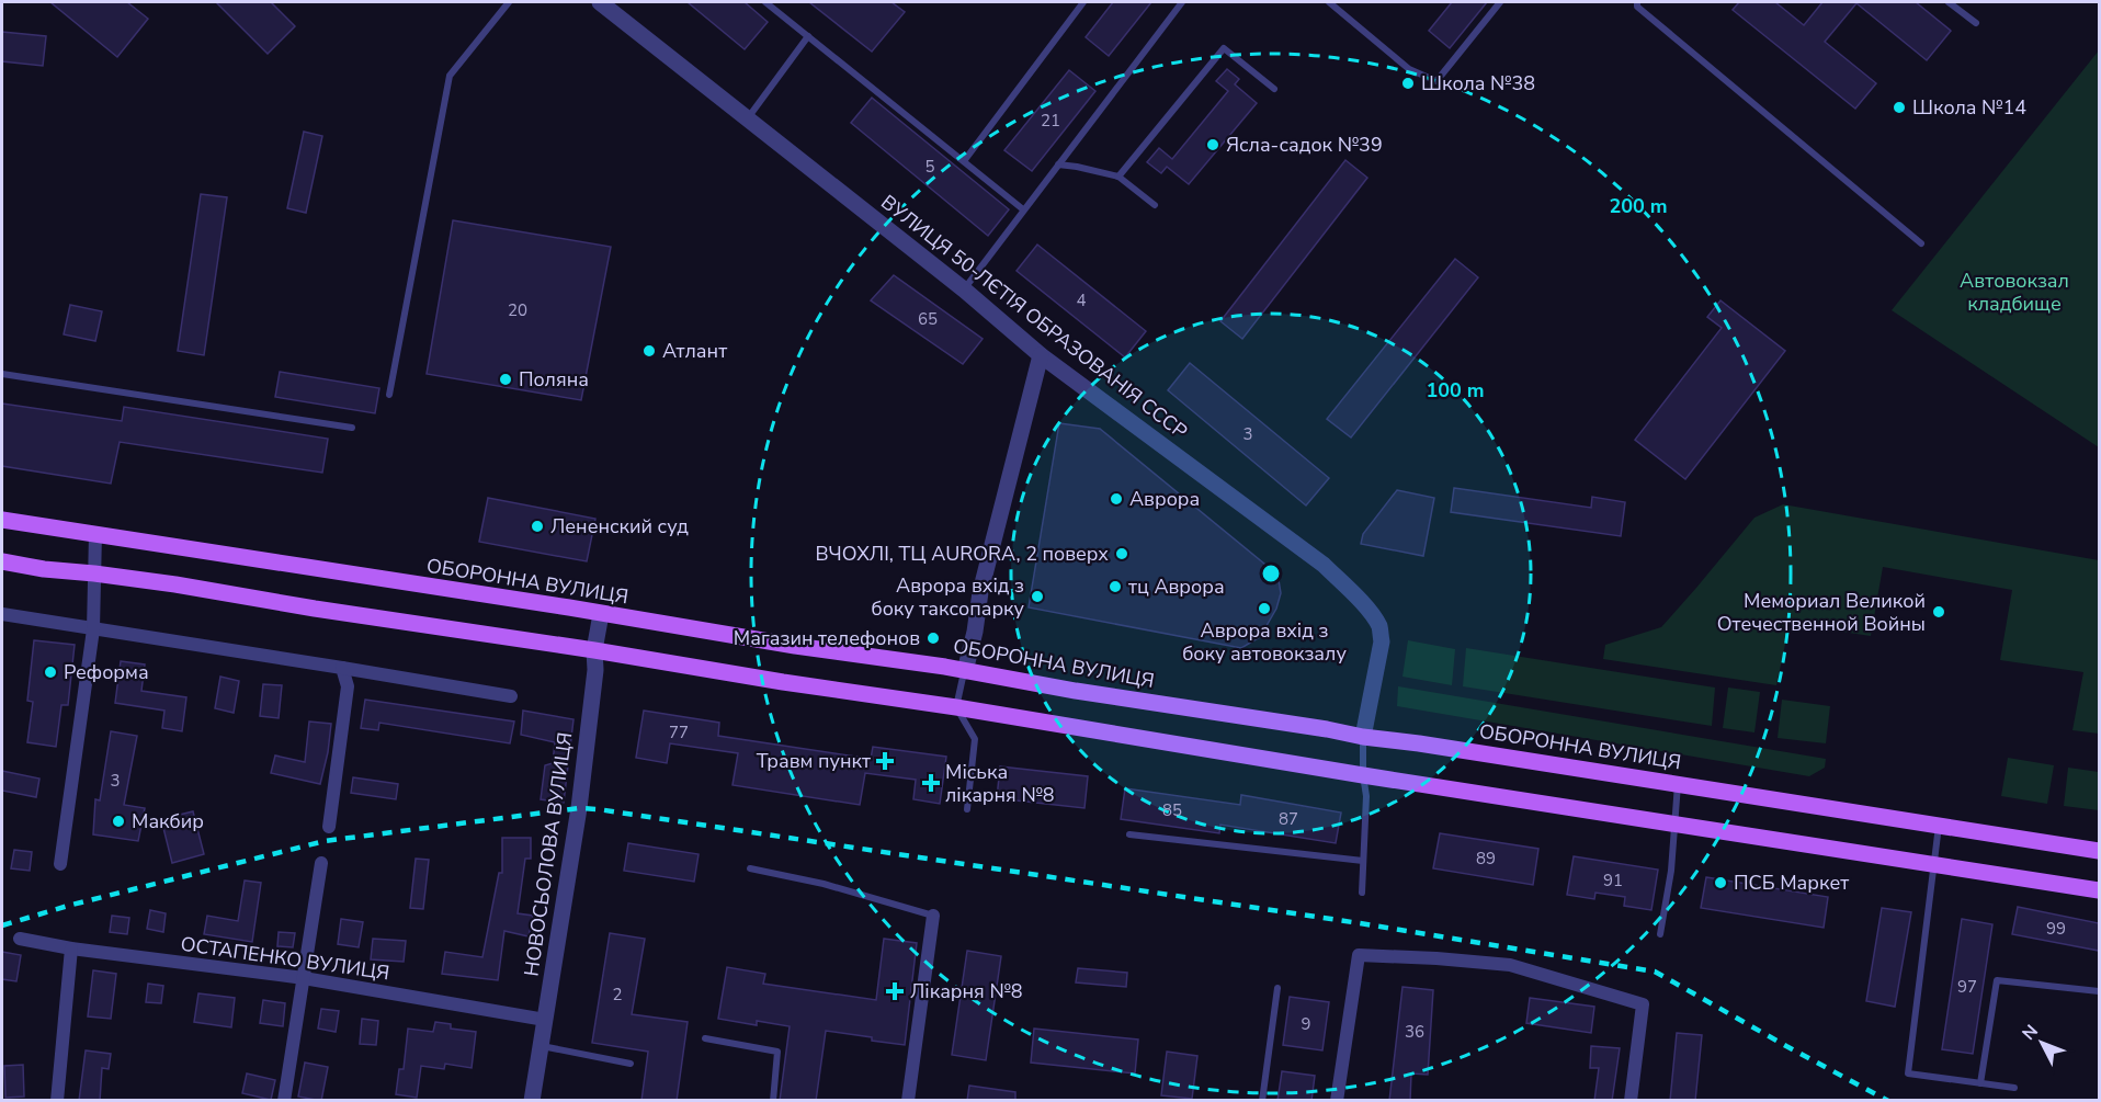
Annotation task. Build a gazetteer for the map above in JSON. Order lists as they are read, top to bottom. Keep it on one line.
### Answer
{"streets":{"main road":["ОБОРОННА ВУЛИЦЯ"],"street":["ВУЛИЦЯ 50-ЛЄТІЯ ОБРАЗОВАНІЯ СССР","НОВОСЬОЛОВА ВУЛИЦЯ","ОСТАПЕНКО ВУЛИЦЯ"]},"crossings":[["ВУЛИЦЯ 50-ЛЄТІЯ ОБРАЗОВАНІЯ СССР","ОБОРОННА ВУЛИЦЯ"],["ОБОРОННА ВУЛИЦЯ","НОВОСЬОЛОВА ВУЛИЦЯ"],["НОВОСЬОЛОВА ВУЛИЦЯ","ОСТАПЕНКО ВУЛИЦЯ"]],"parks":["Автовокзал кладбище"],"places":{"other":["Школа №38","Школа №14","Ясла-садок №39","Атлант","Поляна","Аврора","Лененский суд","ВЧОХЛІ, ТЦ AURORA, 2 поверх","тц Аврора","Аврора вхід з боку таксопарку","Аврора вхід з боку автовокзалу","Мемориал Великой Отечественной Войны","Магазин телефонов","Реформа","Макбир","ПСБ Маркет"],"health":["Травм пункт","Міська лікарня №8","Лікарня №8"]},"house_numbers":["21","5","4","20","65","3","77","3","85","87","89","91","99","97","2","9","36"],"north":"top left","rings":["200 m","100 m"]}
